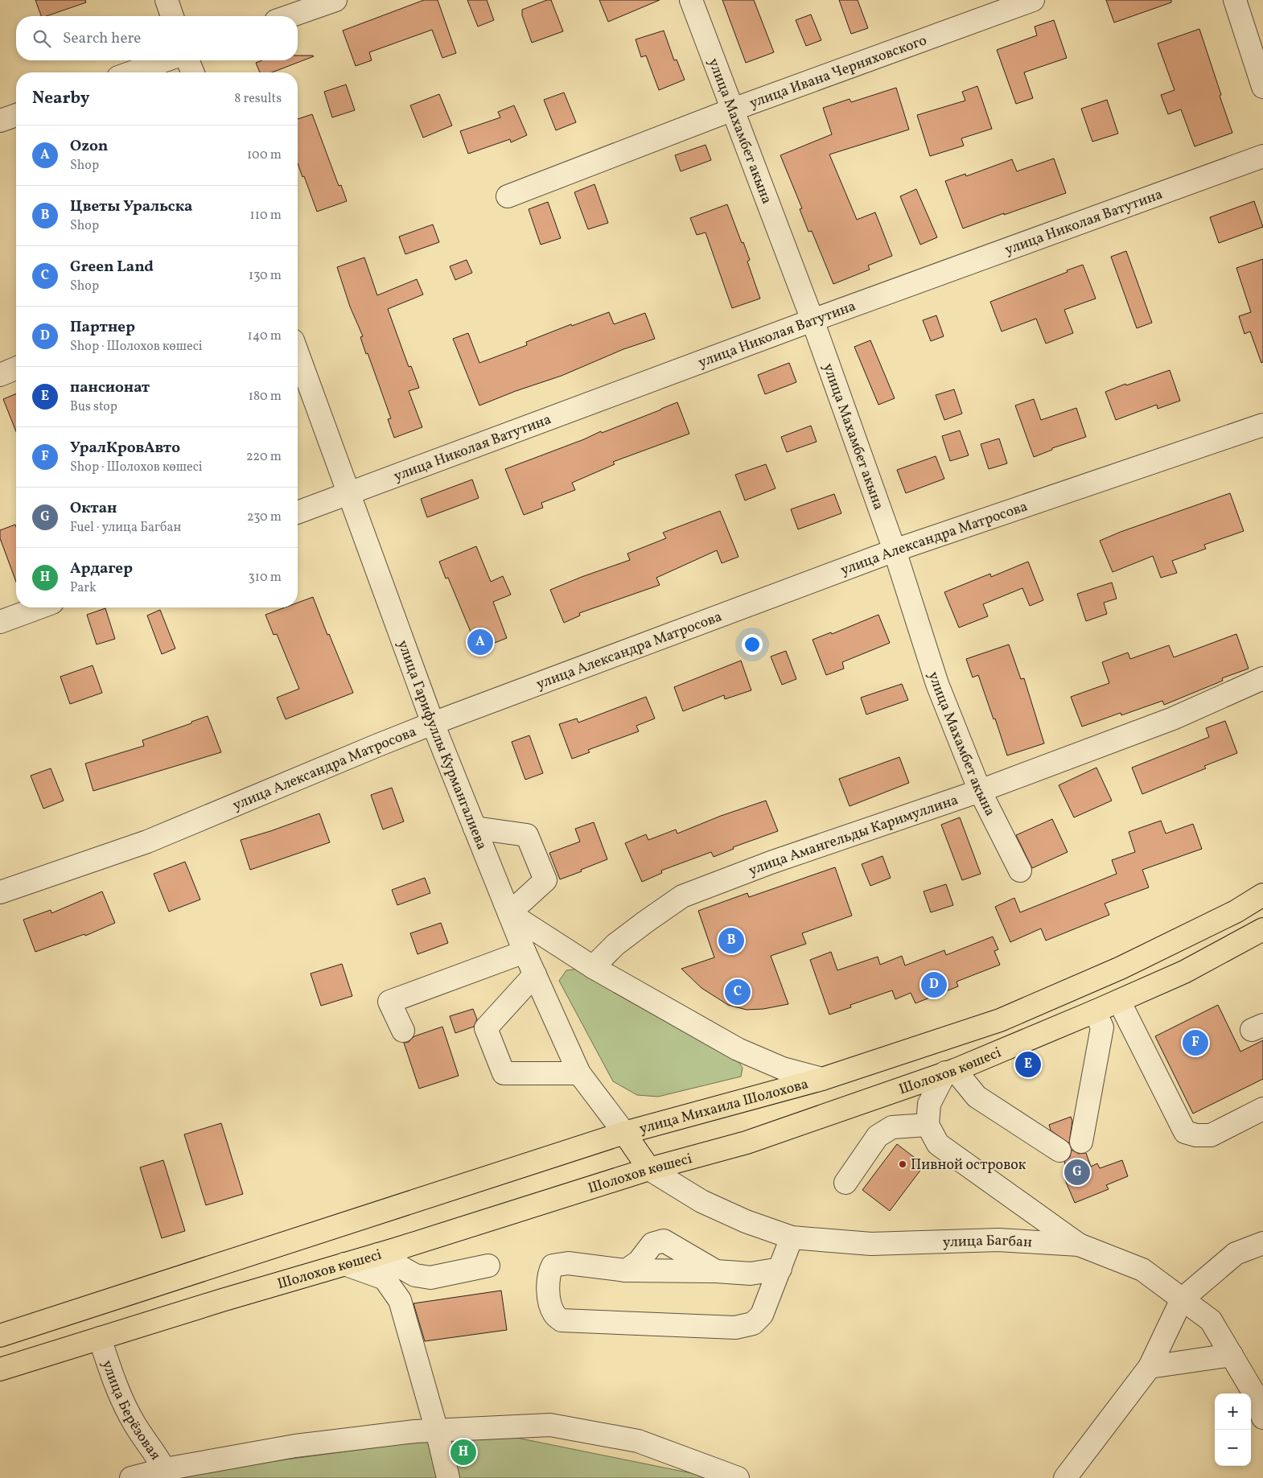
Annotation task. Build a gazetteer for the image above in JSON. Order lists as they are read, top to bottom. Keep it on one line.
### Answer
{"streets":{"highway":["Шолохов көшесі","улица Михаила Шолохова"],"street":["улица Ивана Черняховского","улица Махамбет акына","улица Николая Ватутина","улица Александра Матросова","улица Гарифуллы Курмангалиева","улица Амангельды Каримуллина","улица Багбан","улица Берёзовая"]},"crossings":[["улица Ивана Черняховского","улица Махамбет акына"],["улица Махамбет акына","улица Николая Ватутина"],["улица Махамбет акына","улица Александра Матросова"],["улица Махамбет акына","улица Амангельды Каримуллина"],["улица Николая Ватутина","улица Гарифуллы Курмангалиева"],["улица Александра Матросова","улица Гарифуллы Курмангалиева"],["улица Гарифуллы Курмангалиева","улица Михаила Шолохова"],["Шолохов көшесі","улица Михаила Шолохова"],["Шолохов көшесі","улица Багбан"],["Шолохов көшесі","улица Берёзовая"]],"places":["Пивной островок"],"page":{"search":"Search here","heading":["Nearby","8 results"],"list":[{"mark":"A","name":"Ozon","note":"Shop","value":"100 m"},{"mark":"B","name":"Цветы Уральска","note":"Shop","value":"110 m"},{"mark":"C","name":"Green Land","note":"Shop","value":"130 m"},{"mark":"D","name":"Партнер","note":"Shop · Шолохов көшесі","value":"140 m"},{"mark":"E","name":"пансионат","note":"Bus stop","value":"180 m"},{"mark":"F","name":"УралКровАвто","note":"Shop · Шолохов көшесі","value":"220 m"},{"mark":"G","name":"Октан","note":"Fuel · улица Багбан","value":"230 m"},{"mark":"H","name":"Ардагер","note":"Park","value":"310 m"}],"pins":["A","B","D","C","F","E","G","H"],"map_buttons":["+","−"]}}
